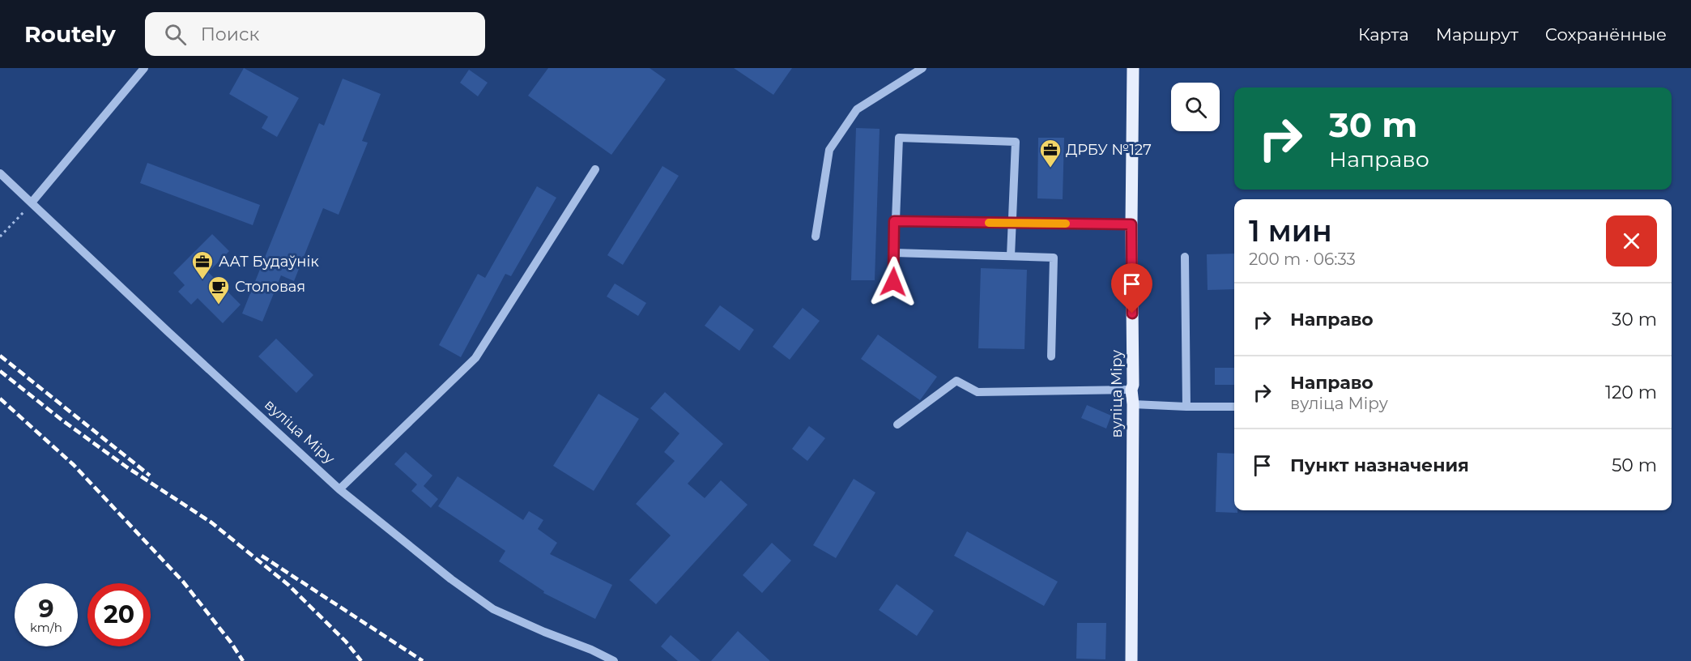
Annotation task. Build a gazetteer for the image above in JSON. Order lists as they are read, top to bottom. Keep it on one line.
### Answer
{"streets":{"main road":["вуліца Міру"]},"places":{"office":["ДРБУ №127","ААТ Будаўнік"],"cafe":["Столовая"]},"page":{"header":"Routely","search":"Поиск","nav":["Карта","Маршрут","Сохранённые"],"turn":["30 m","Направо"],"heading":["1 мин","200 m · 06:33"],"list":[{"name":"Направо","value":"30 m"},{"name":"Направо","note":"вуліца Міру","value":"120 m"},{"name":"Пункт назначения","value":"50 m"}],"speed":"9 km/h","limit":"20"}}
